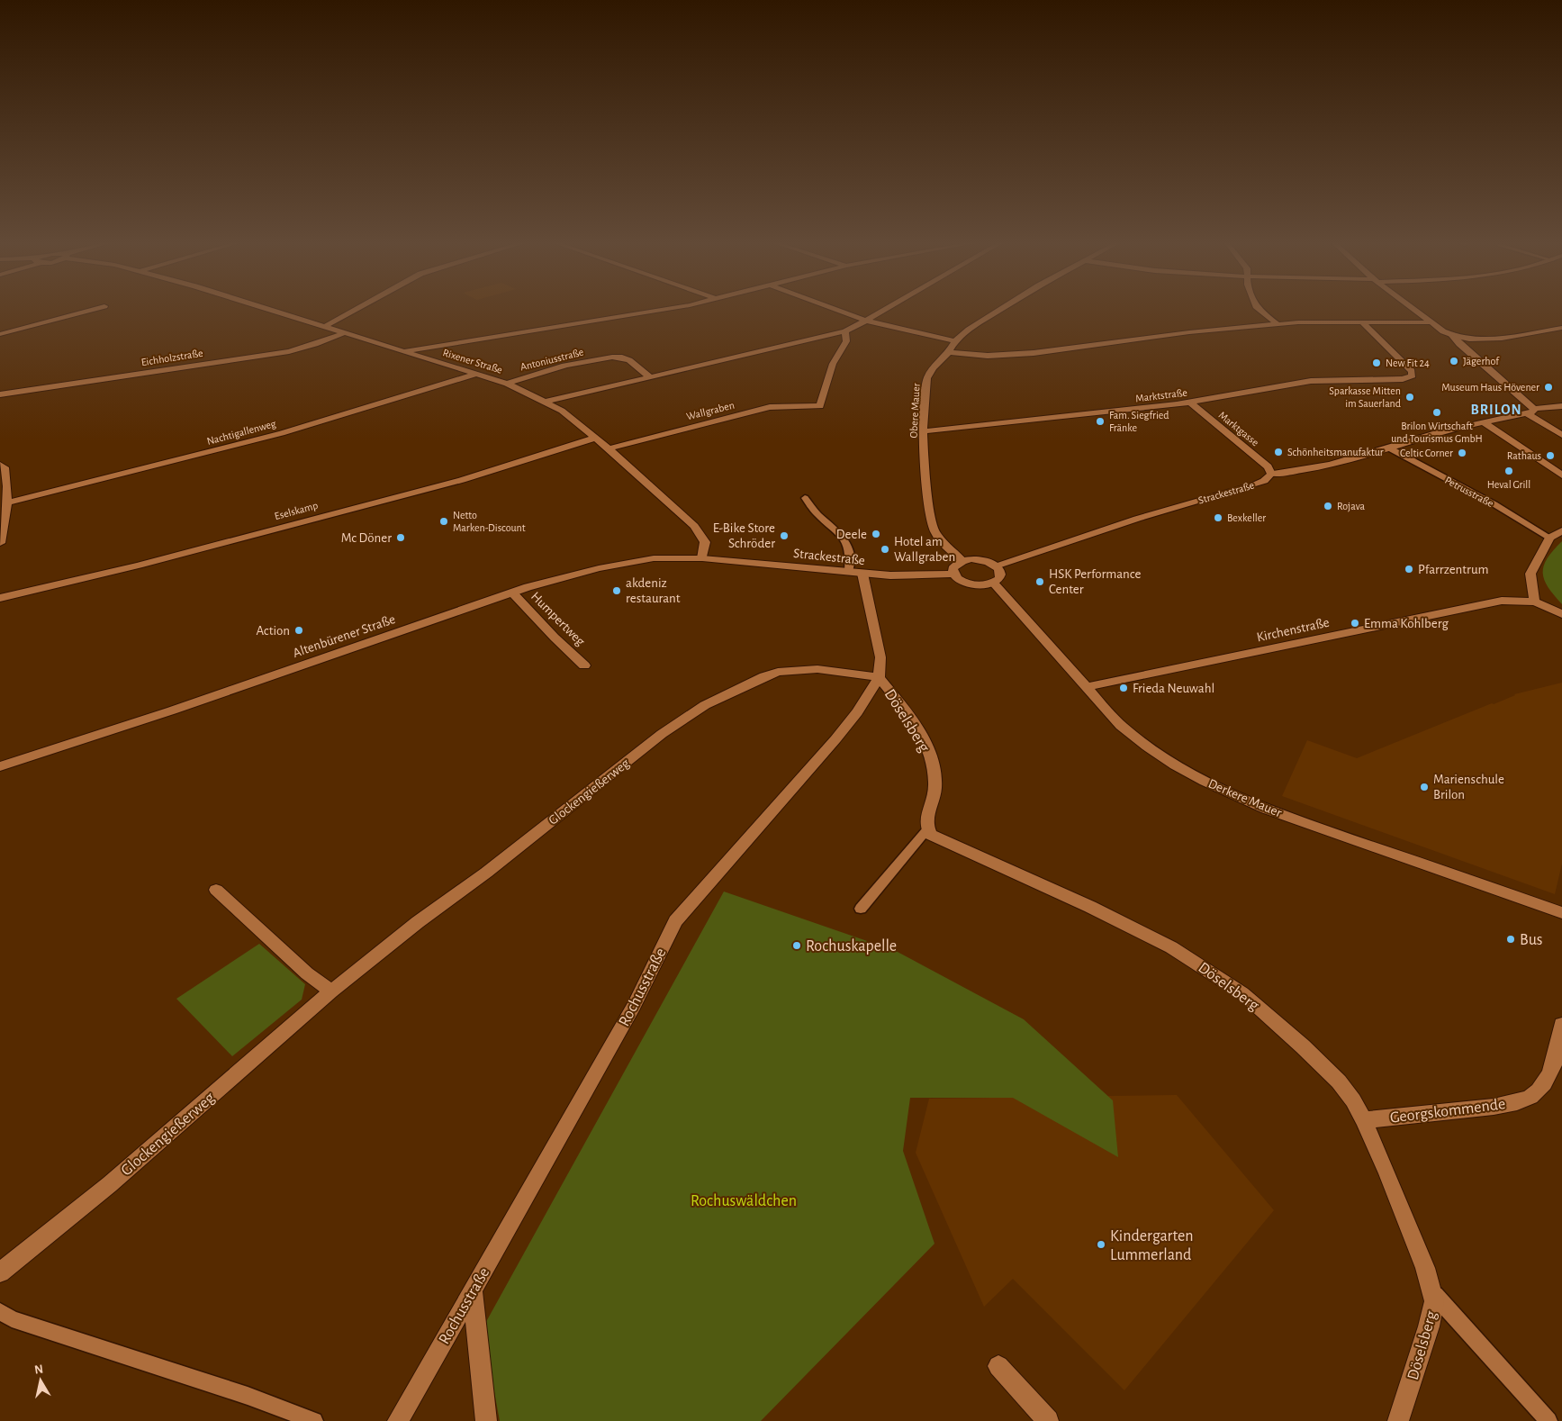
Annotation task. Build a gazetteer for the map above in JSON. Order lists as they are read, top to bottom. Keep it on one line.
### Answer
{"streets":{"street":["Eichholzstraße","Antoniusstraße","Rixener Straße","Marktstraße","Wallgraben","Obere Mauer","Marktgasse","Nachtigallenweg","Strackestraße","Eselskamp","Humpertweg","Kirchenstraße","Altenbürener Straße","Döselsberg","Glockengießerweg","Derkere Mauer","Rochusstraße","Georgskommende"],"lane":["Petrusstraße"]},"crossings":[["Eichholzstraße","Rixener Straße"],["Antoniusstraße","Rixener Straße"],["Rixener Straße","Wallgraben"],["Rixener Straße","Nachtigallenweg"],["Rixener Straße","Strackestraße"],["Rixener Straße","Eselskamp"],["Rixener Straße","Altenbürener Straße"],["Marktstraße","Obere Mauer"],["Marktstraße","Marktgasse"],["Marktgasse","Strackestraße"],["Petrusstraße","Strackestraße"],["Strackestraße","Altenbürener Straße"],["Strackestraße","Rochusstraße"],["Humpertweg","Altenbürener Straße"],["Kirchenstraße","Derkere Mauer"],["Döselsberg","Glockengießerweg"],["Döselsberg","Rochusstraße"],["Döselsberg","Georgskommende"],["Glockengießerweg","Rochusstraße"]],"districts":["BRILON"],"parks":["Rochuswäldchen"],"places":["Jägerhof","New Fit 24","Museum Haus Hövener","Sparkasse Mitten im Sauerland","Brilon Wirtschaft und Tourismus GmbH","Fam. Siegfried Fränke","Schönheitsmanufaktur","Celtic Corner","Rathaus","Heval Grill","Rojava","Bexkeller","Netto Marken-Discount","Deele","E-Bike Store Schröder","Mc Döner","Hotel am Wallgraben","Pfarrzentrum","HSK Performance Center","akdeniz restaurant","Emma Kohlberg","Action","Frieda Neuwahl","Marienschule Brilon","Bus","Rochuskapelle","Kindergarten Lummerland"],"north":"top"}
